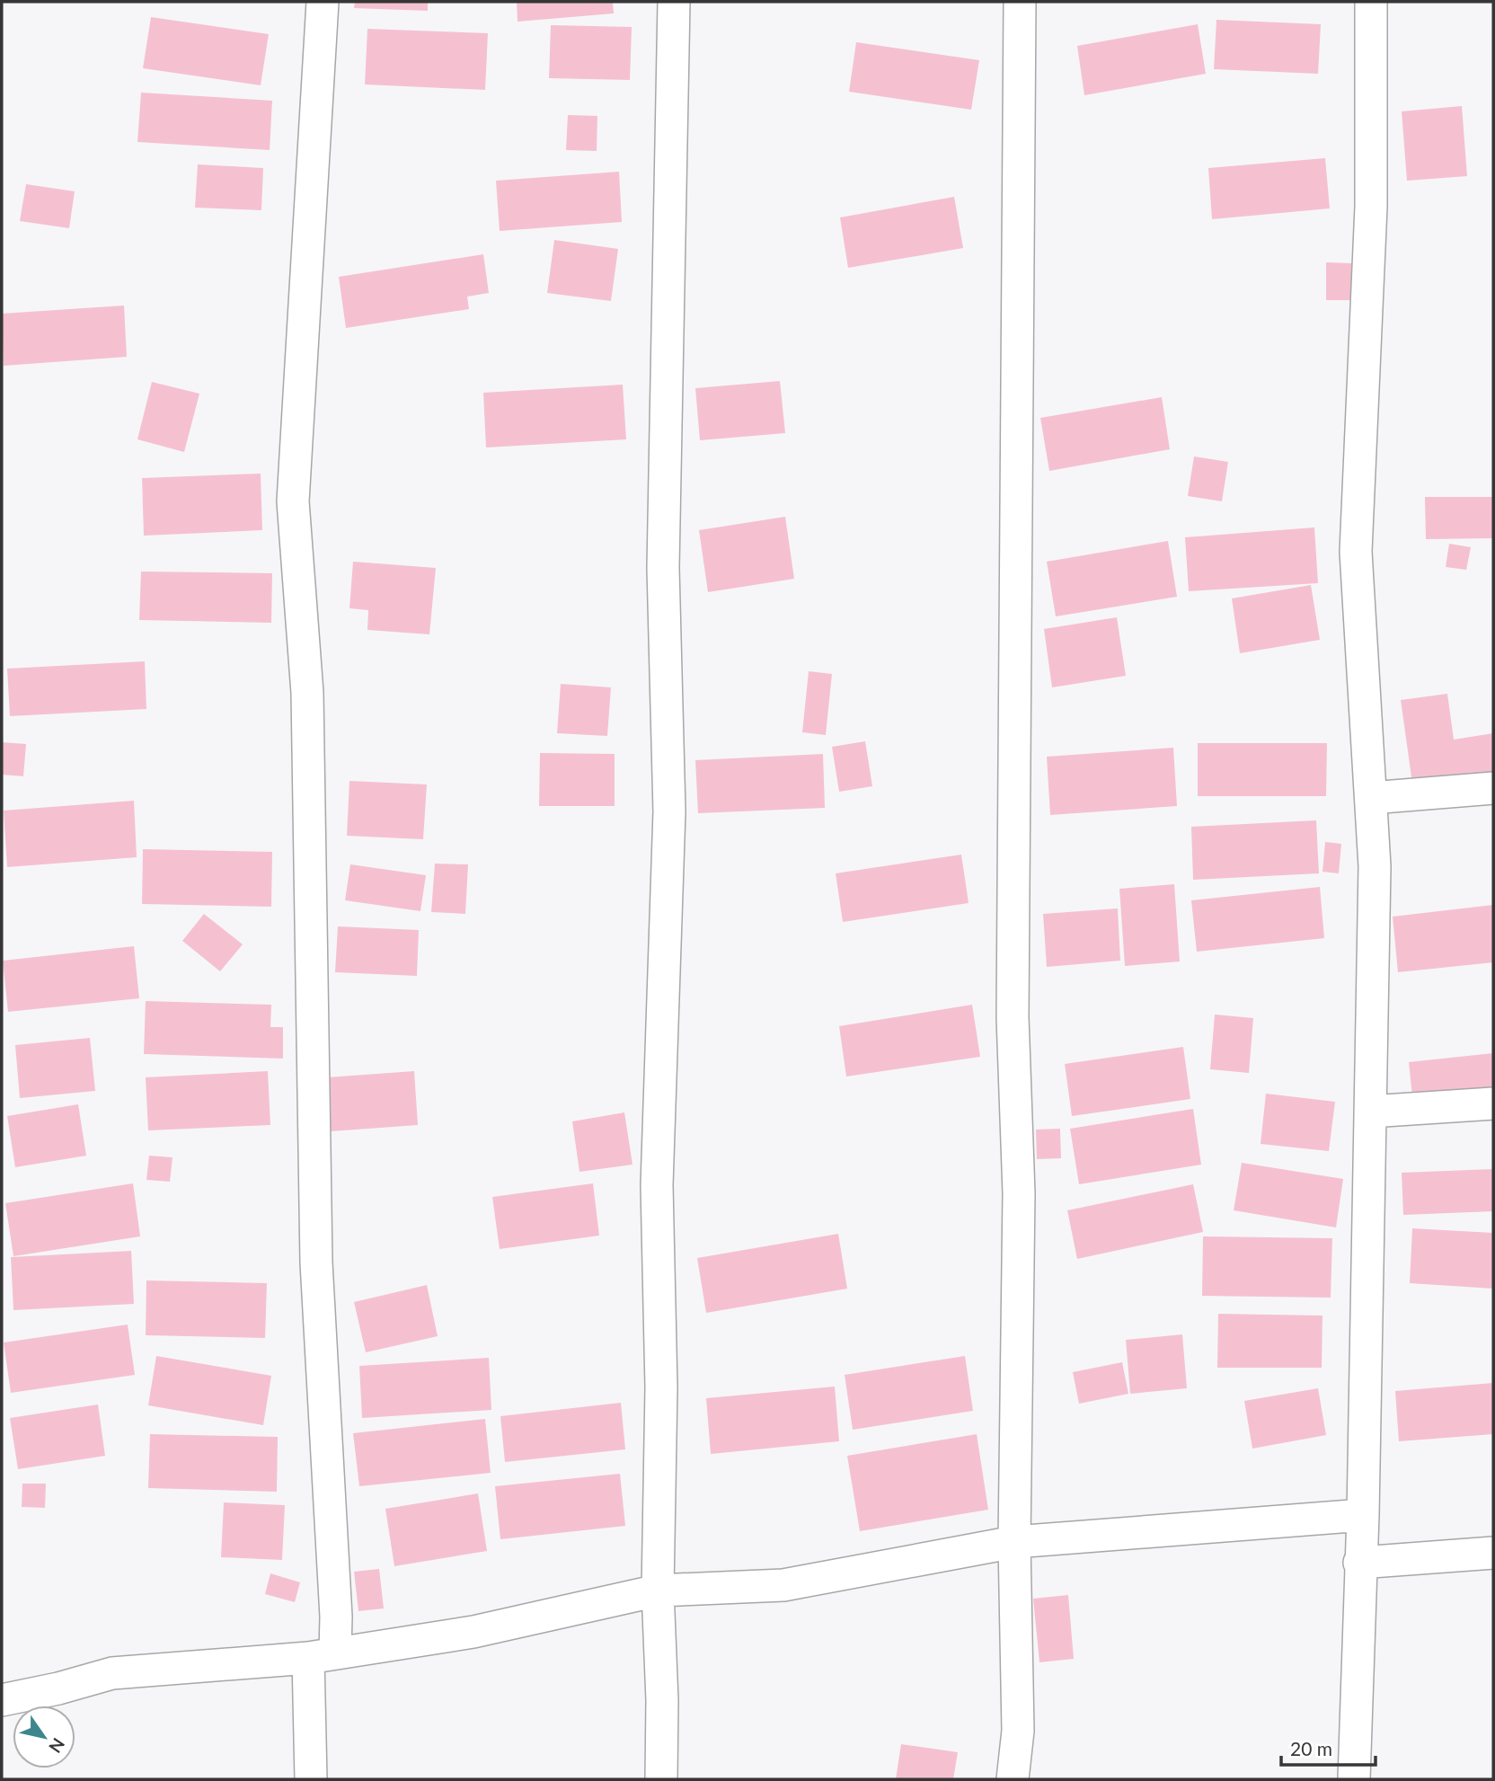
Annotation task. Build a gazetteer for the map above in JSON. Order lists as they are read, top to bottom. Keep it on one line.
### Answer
{"scale_bar":"20 m","north":"bottom right"}
